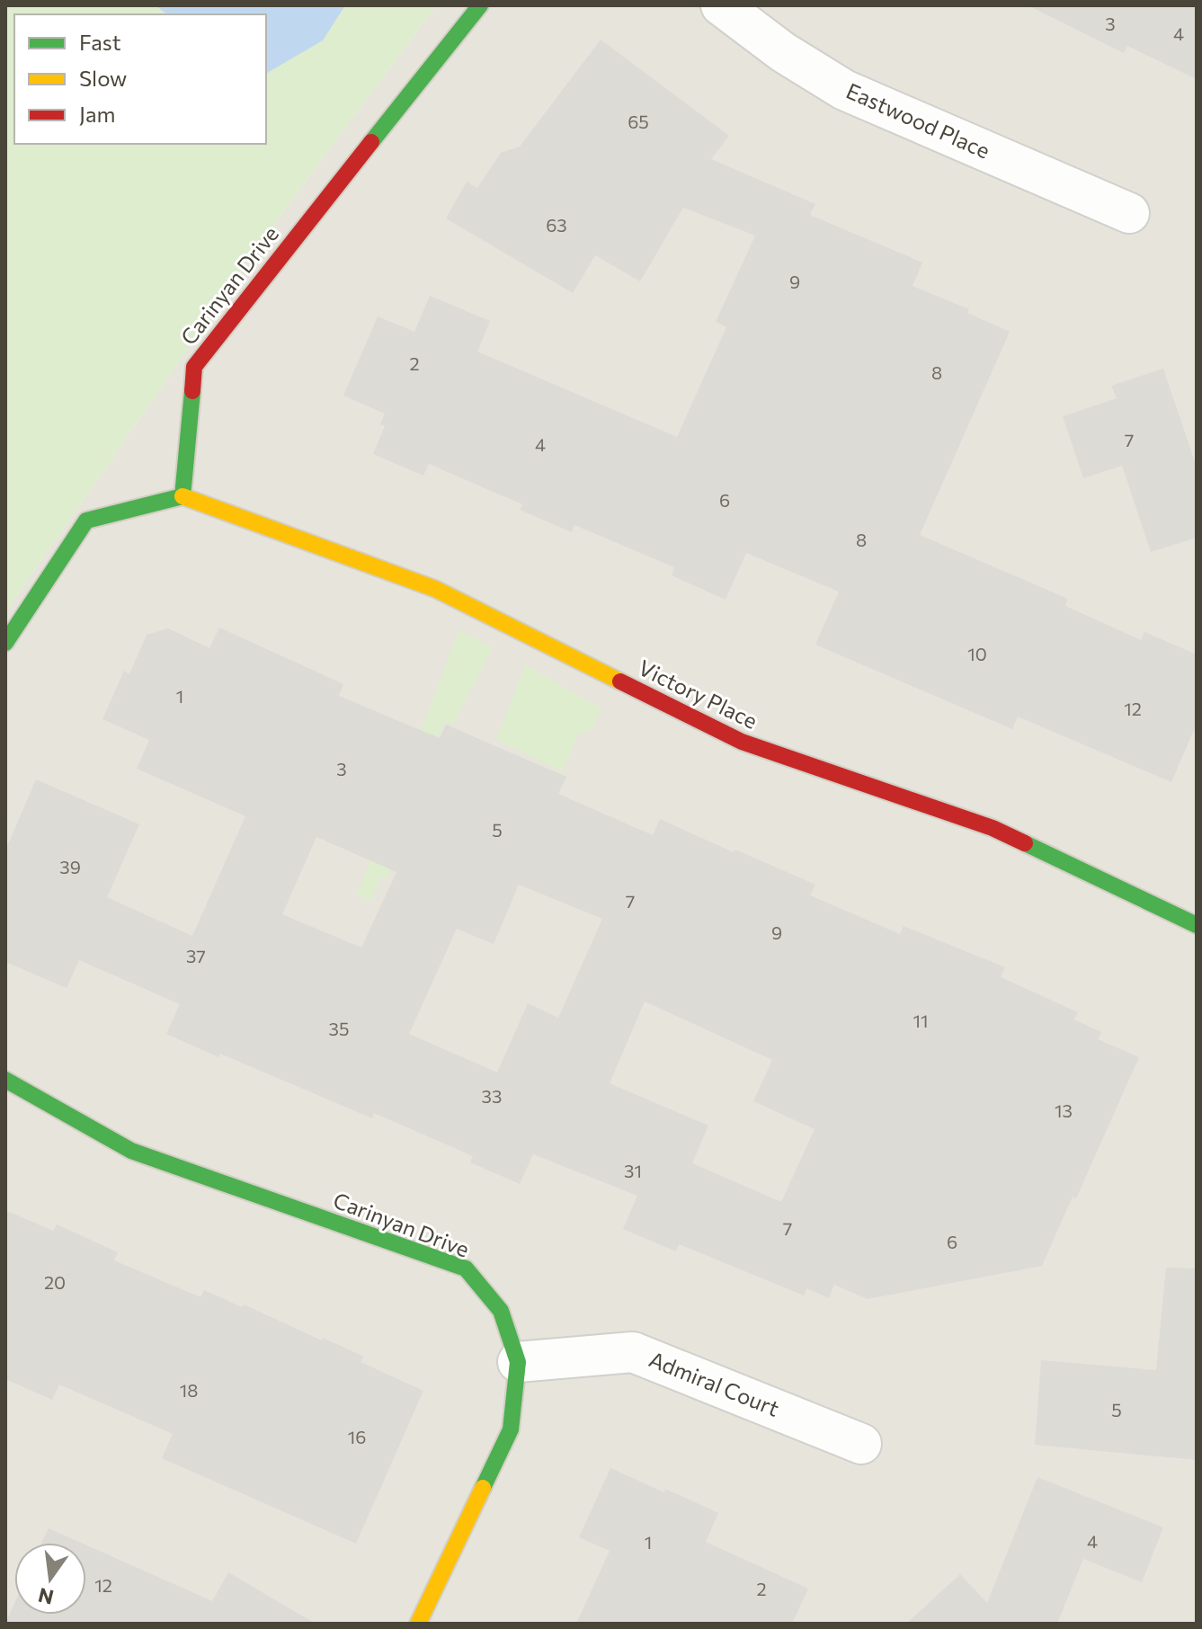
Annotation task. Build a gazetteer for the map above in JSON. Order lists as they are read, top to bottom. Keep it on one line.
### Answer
{"streets":{"street":["Eastwood Place","Carinyan Drive","Victory Place","Admiral Court"]},"crossings":[["Carinyan Drive","Victory Place"],["Carinyan Drive","Admiral Court"]],"house_numbers":["3","4","65","63","9","2","8","7","4","6","8","10","1","12","3","5","39","7","9","37","11","35","33","13","31","7","6","20","18","5","16","4","1","12","2"],"legend":["Fast","Slow","Jam"],"north":"bottom"}
